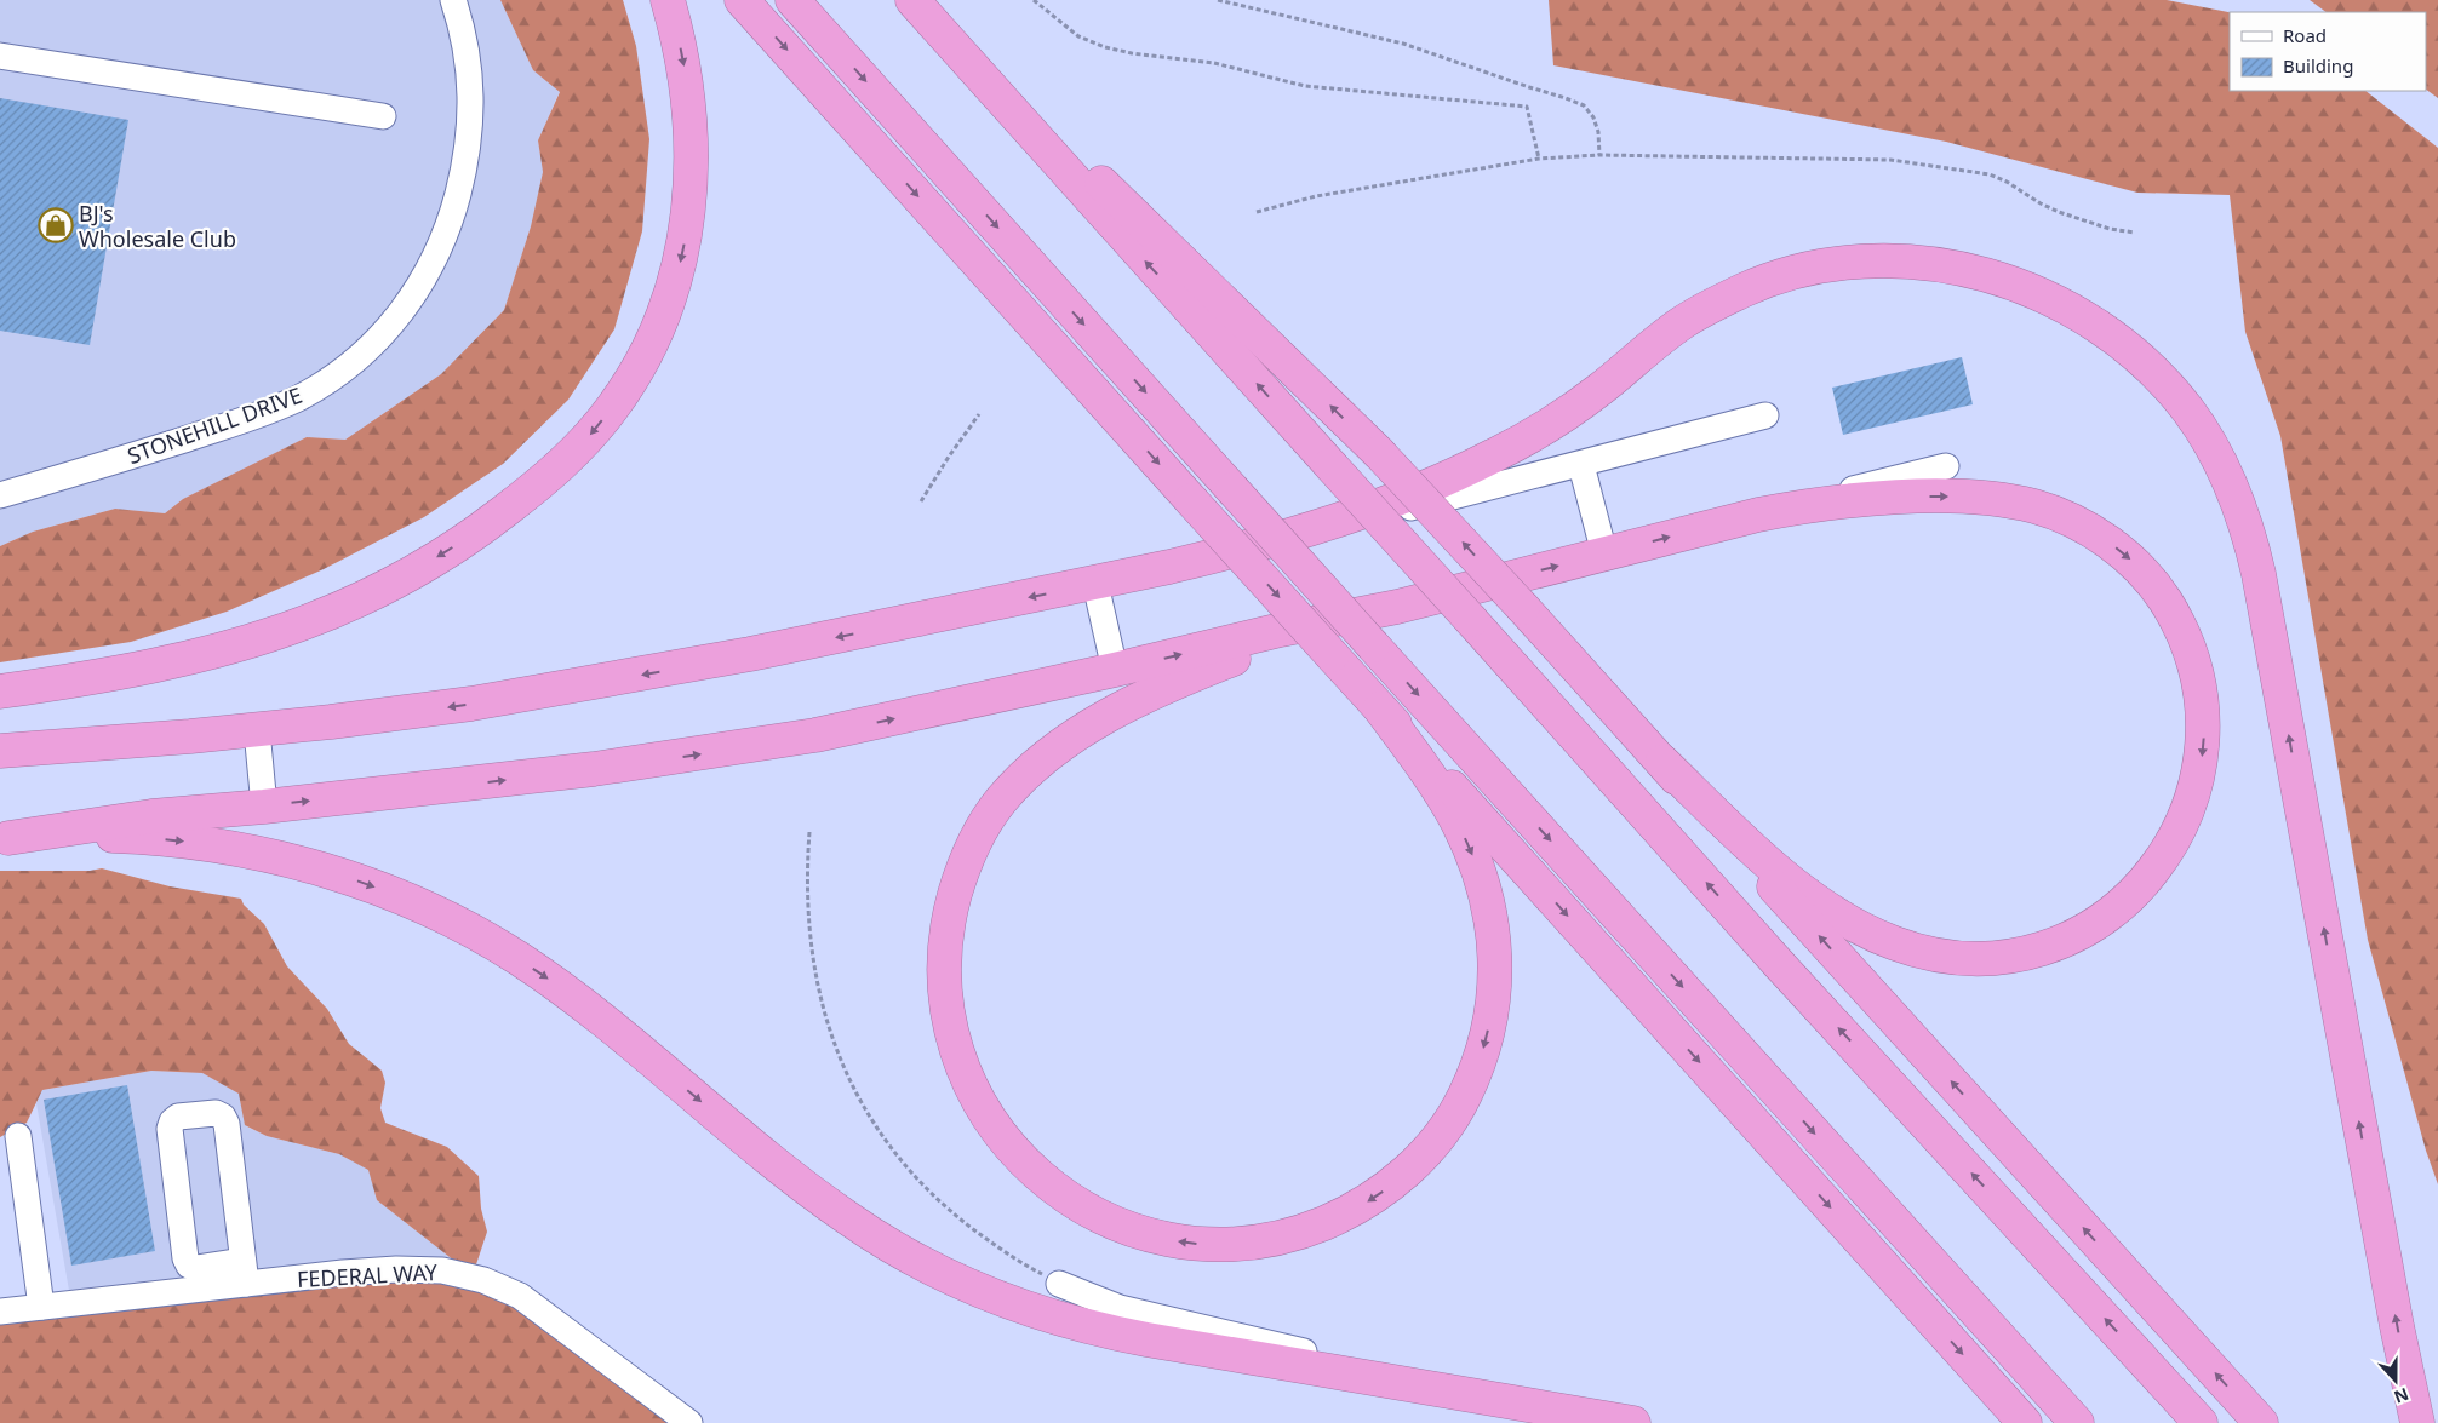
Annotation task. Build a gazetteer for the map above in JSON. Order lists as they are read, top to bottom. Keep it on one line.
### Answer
{"streets":{"street":["STONEHILL DRIVE","FEDERAL WAY"]},"places":{"shop":["BJ's Wholesale Club"]},"legend":["Road","Building"],"north":"bottom"}
